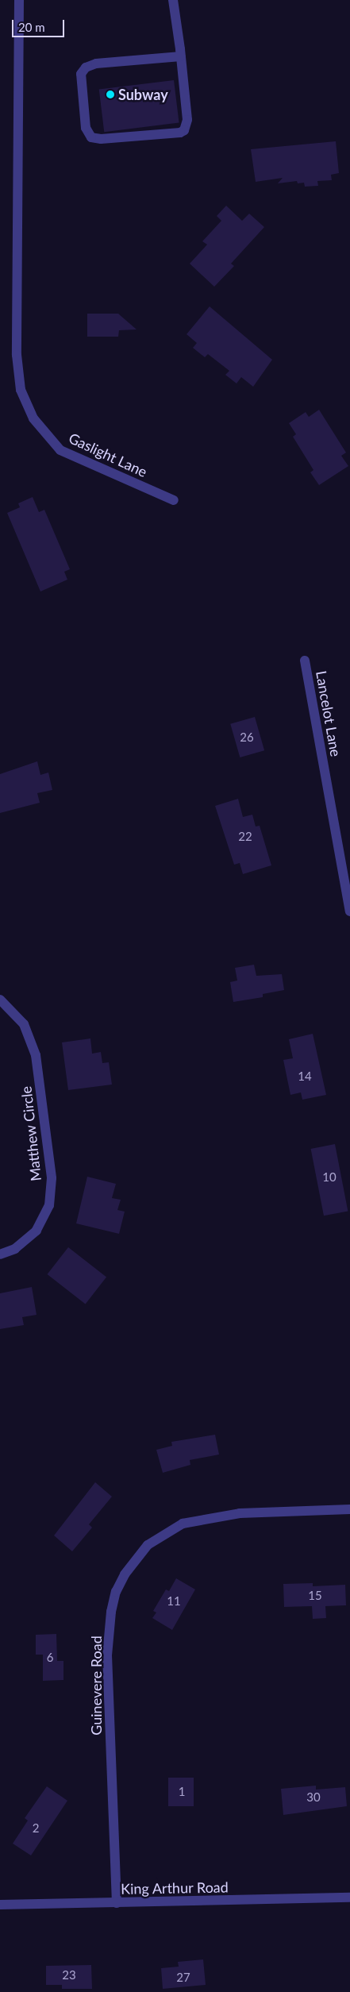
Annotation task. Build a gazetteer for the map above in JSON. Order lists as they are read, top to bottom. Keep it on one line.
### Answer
{"streets":{"street":["Gaslight Lane","Lancelot Lane","Matthew Circle","Guinevere Road","King Arthur Road"]},"crossings":[["Guinevere Road","King Arthur Road"]],"places":["Subway"],"house_numbers":["26","22","14","10","15","11","6","1","30","2","23","27"],"scale_bar":"20 m"}
